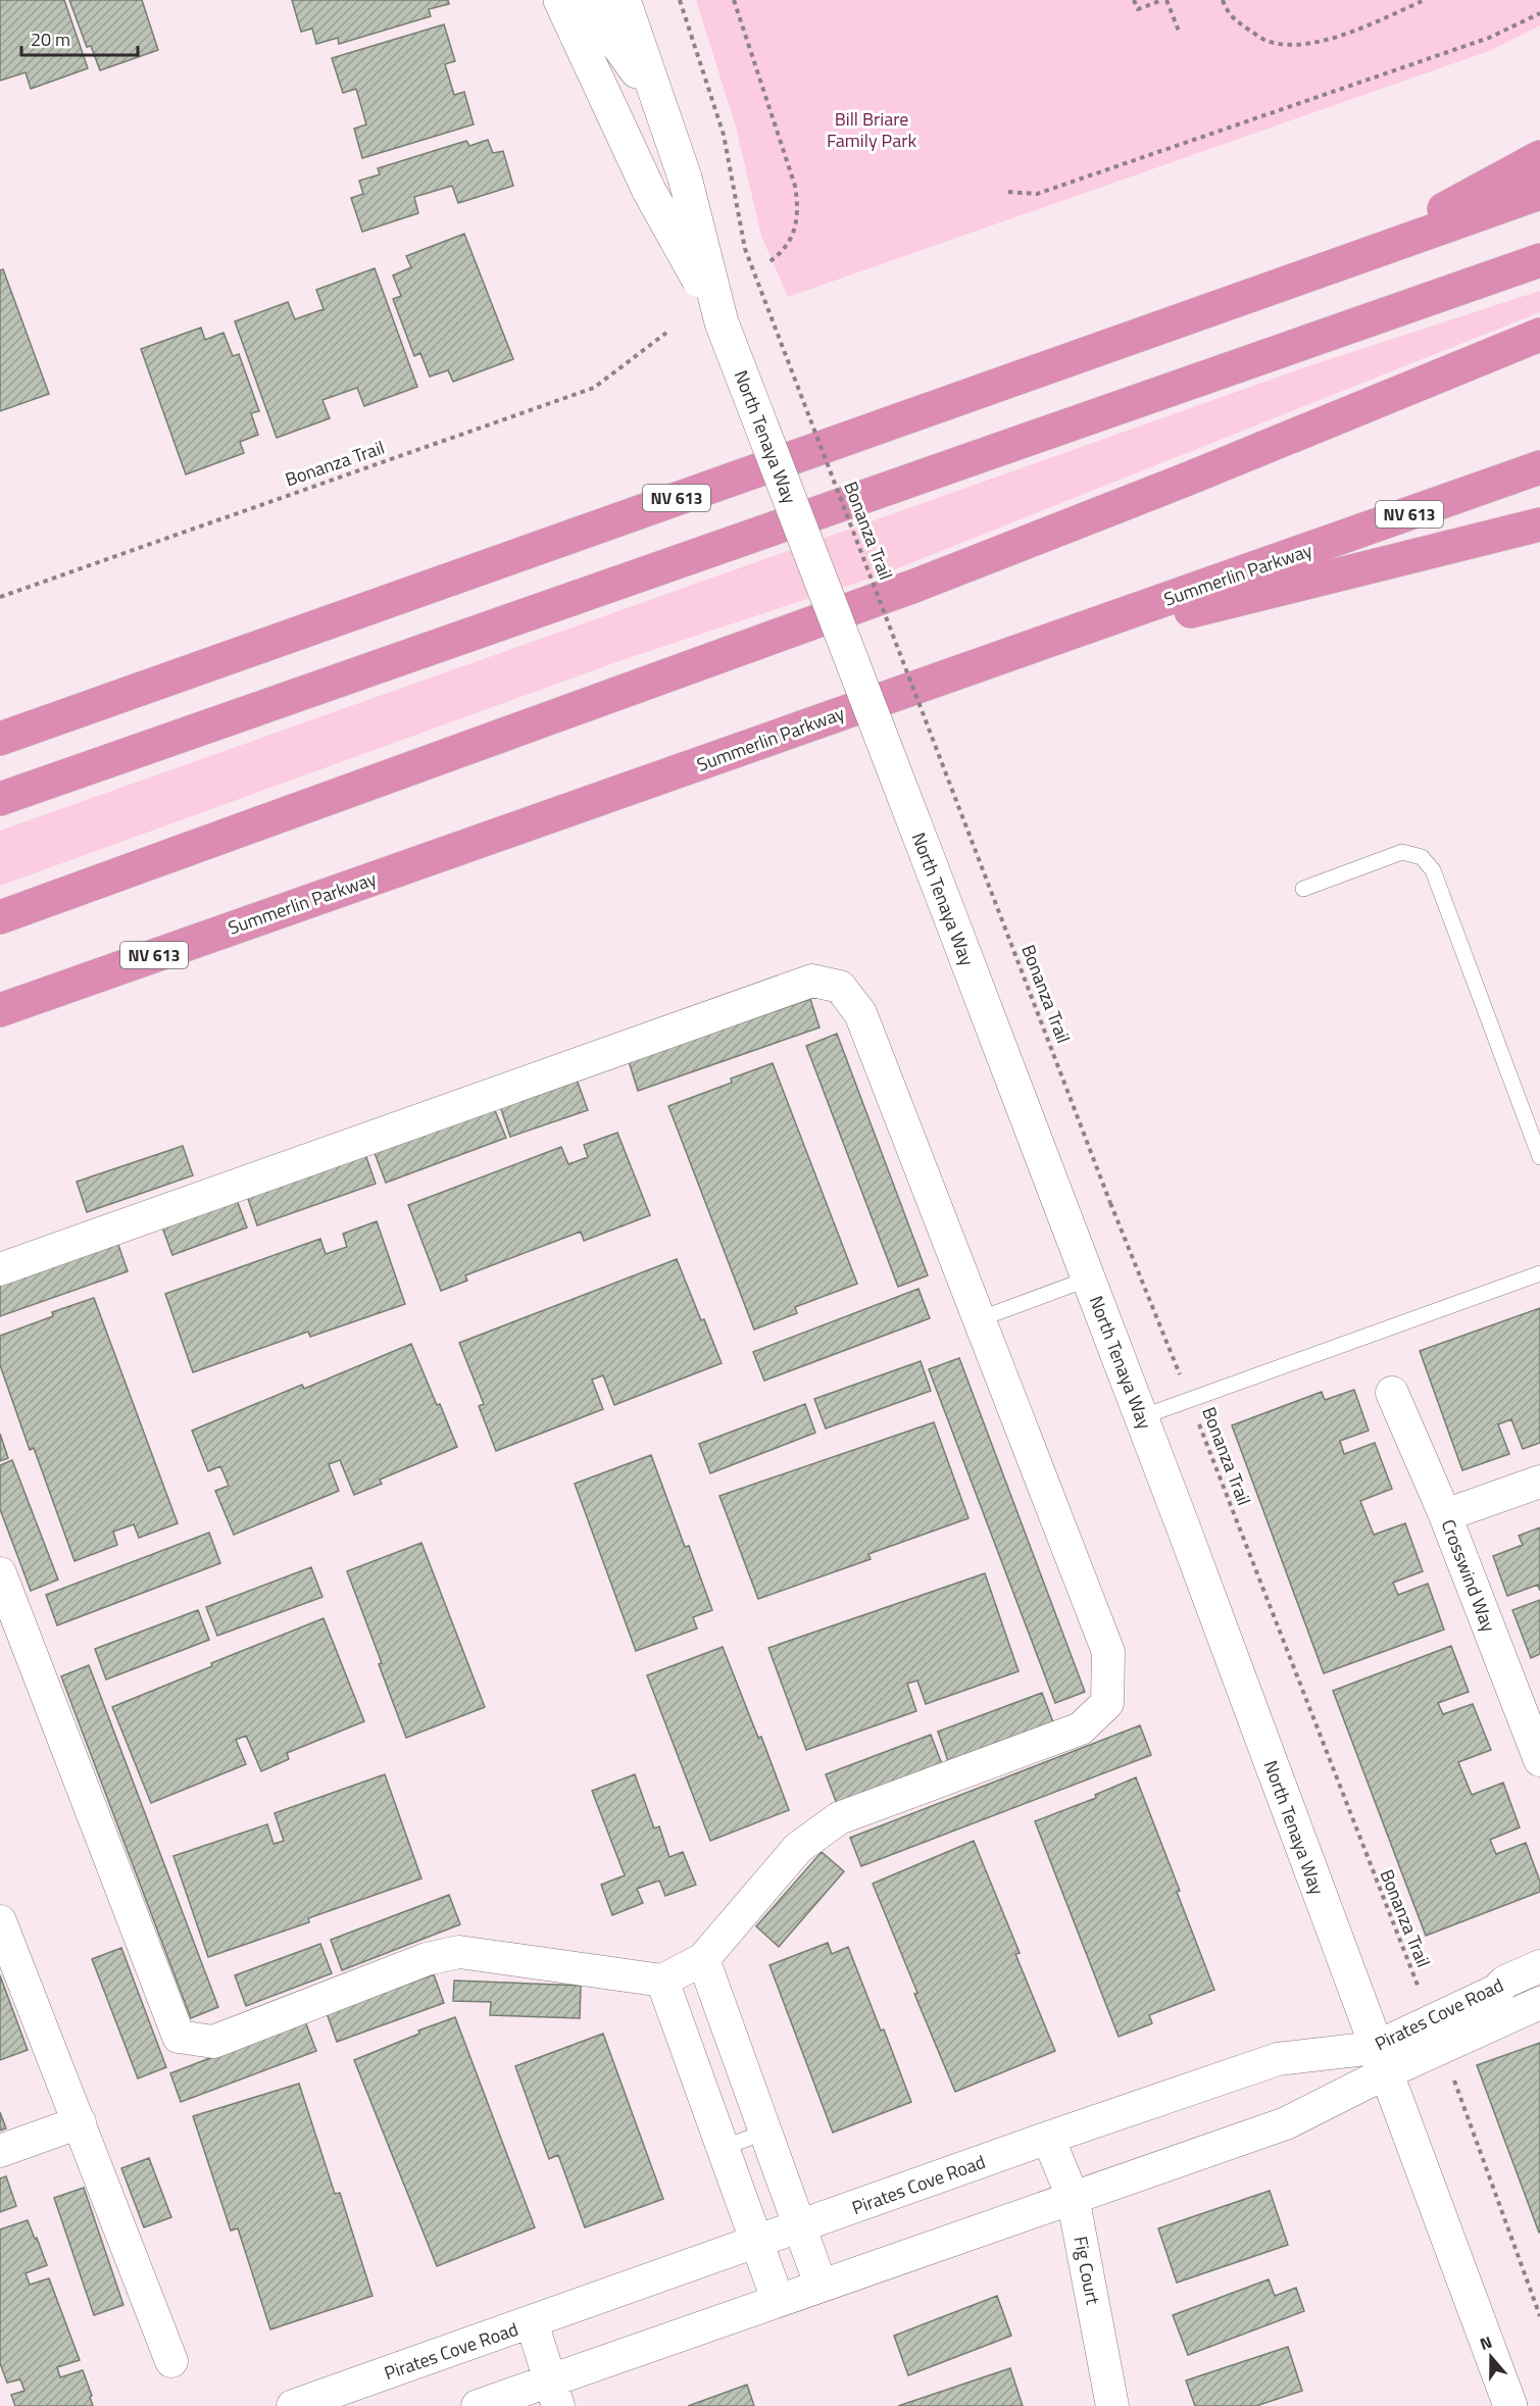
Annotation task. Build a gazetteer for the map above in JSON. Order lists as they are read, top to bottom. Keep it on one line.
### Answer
{"streets":{"highway":["NV 613","Summerlin Parkway"],"main road":["North Tenaya Way"],"street":["Crosswind Way","Pirates Cove Road","Fig Court"],"path":["Bonanza Trail"]},"crossings":[["North Tenaya Way","Pirates Cove Road"],["Pirates Cove Road","Fig Court"]],"parks":["Bill Briare Family Park"],"scale_bar":"20 m","north":"top"}
